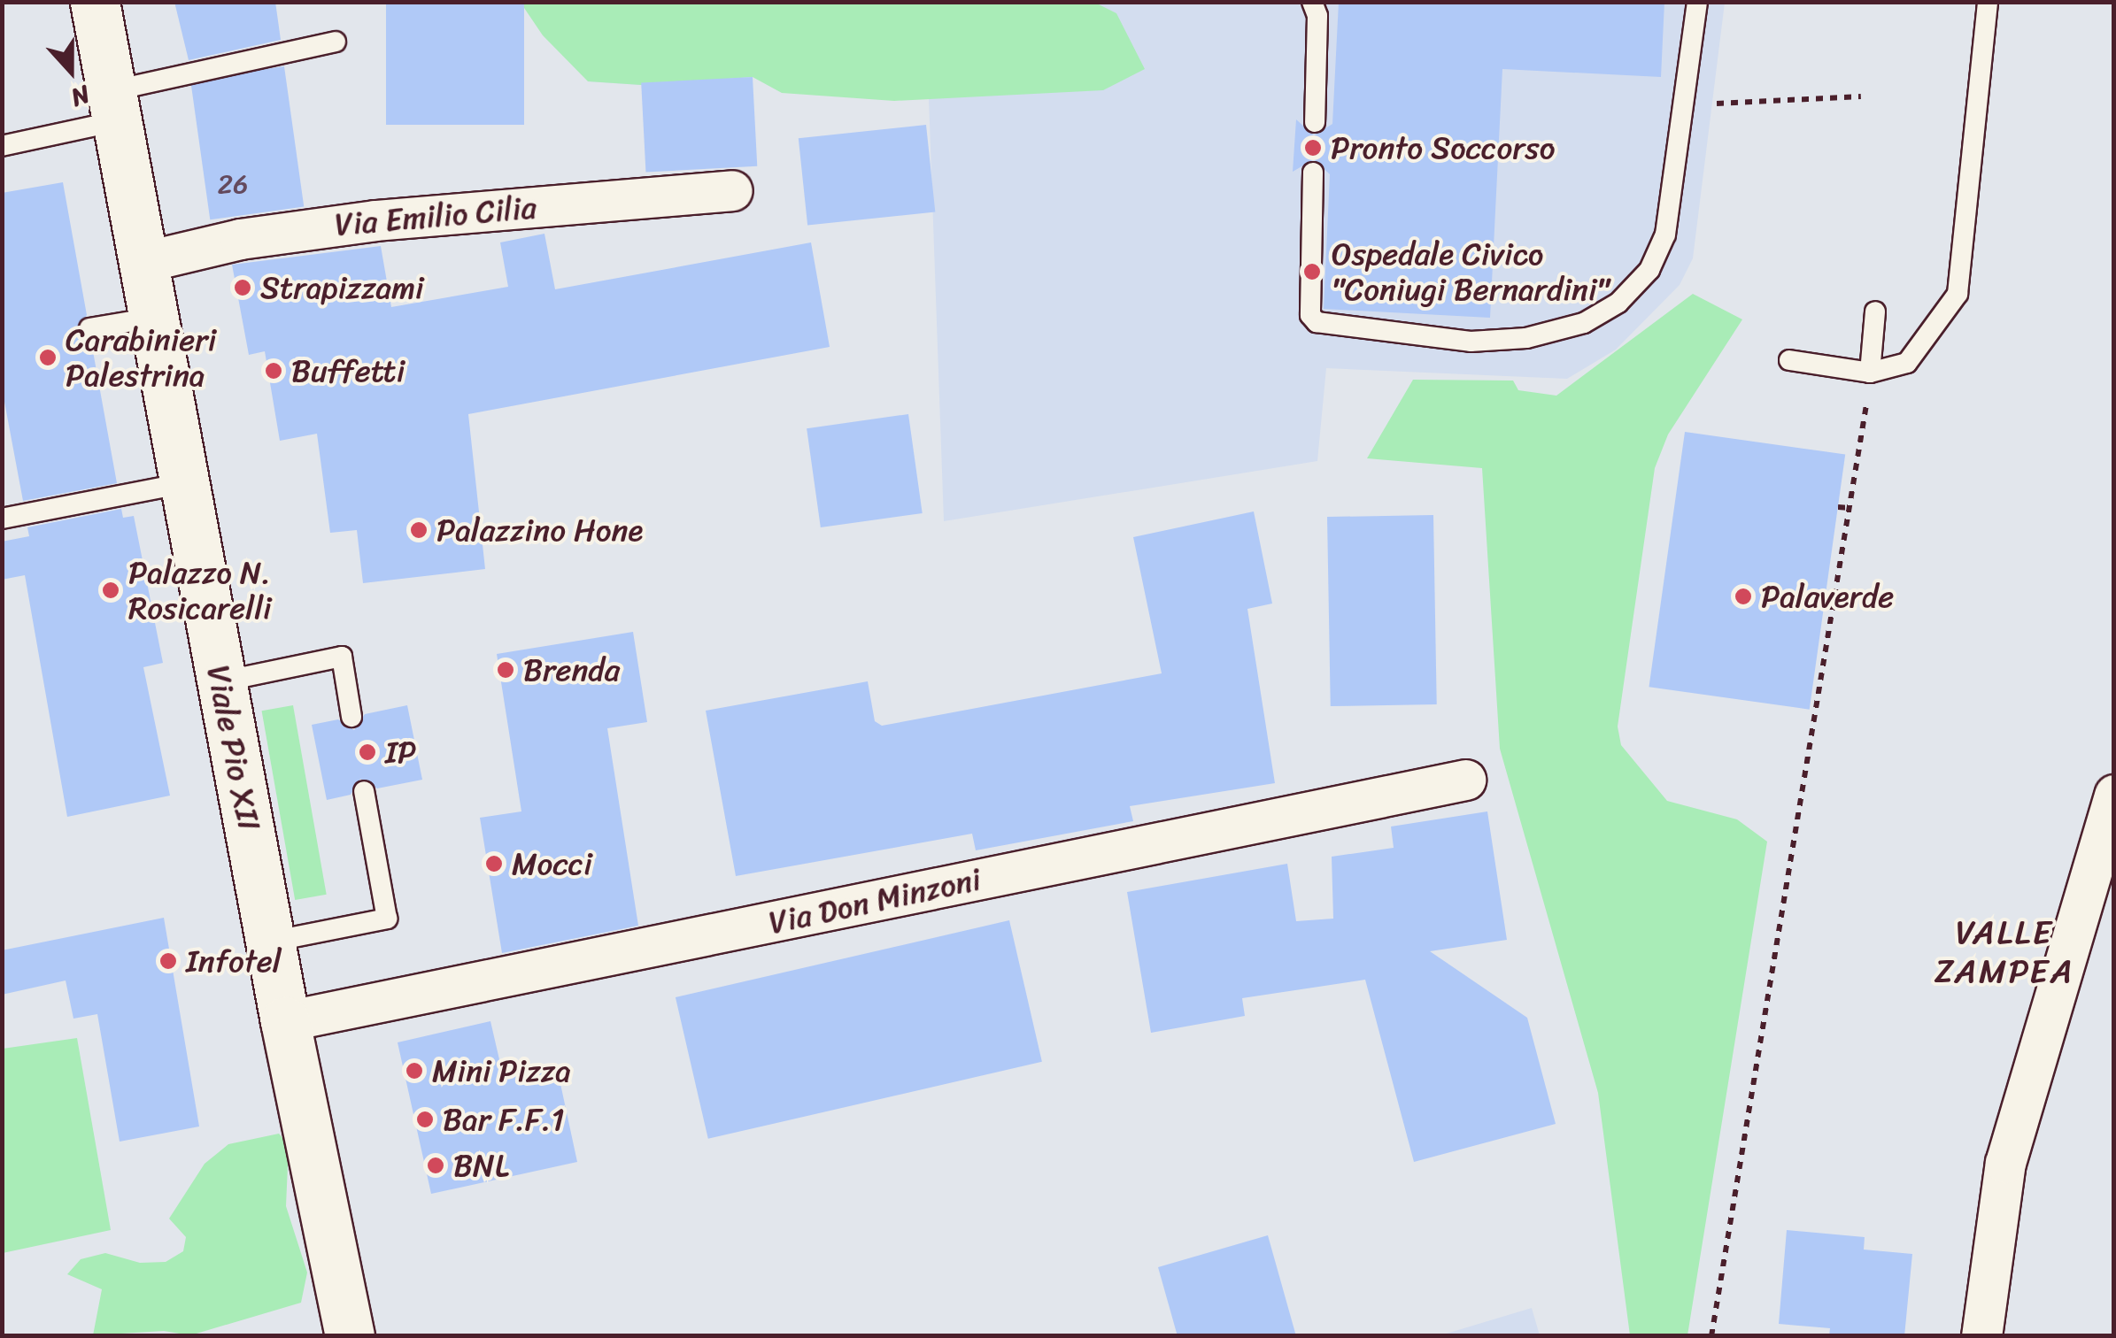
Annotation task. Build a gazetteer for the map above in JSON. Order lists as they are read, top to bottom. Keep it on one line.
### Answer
{"streets":{"street":["Via Emilio Cilia","Viale Pio XII","Via Don Minzoni"]},"crossings":[["Via Emilio Cilia","Viale Pio XII"],["Viale Pio XII","Via Don Minzoni"]],"districts":["VALLE ZAMPEA"],"places":["Pronto Soccorso","Ospedale Civico \"Coniugi Bernardini\"","Strapizzami","Carabinieri Palestrina","Buffetti","Palazzino Hone","Palazzo N. Rosicarelli","Palaverde","Brenda","IP","Mocci","Infotel","Mini Pizza","Bar F.F.1","BNL"],"house_numbers":["26"],"north":"bottom"}
